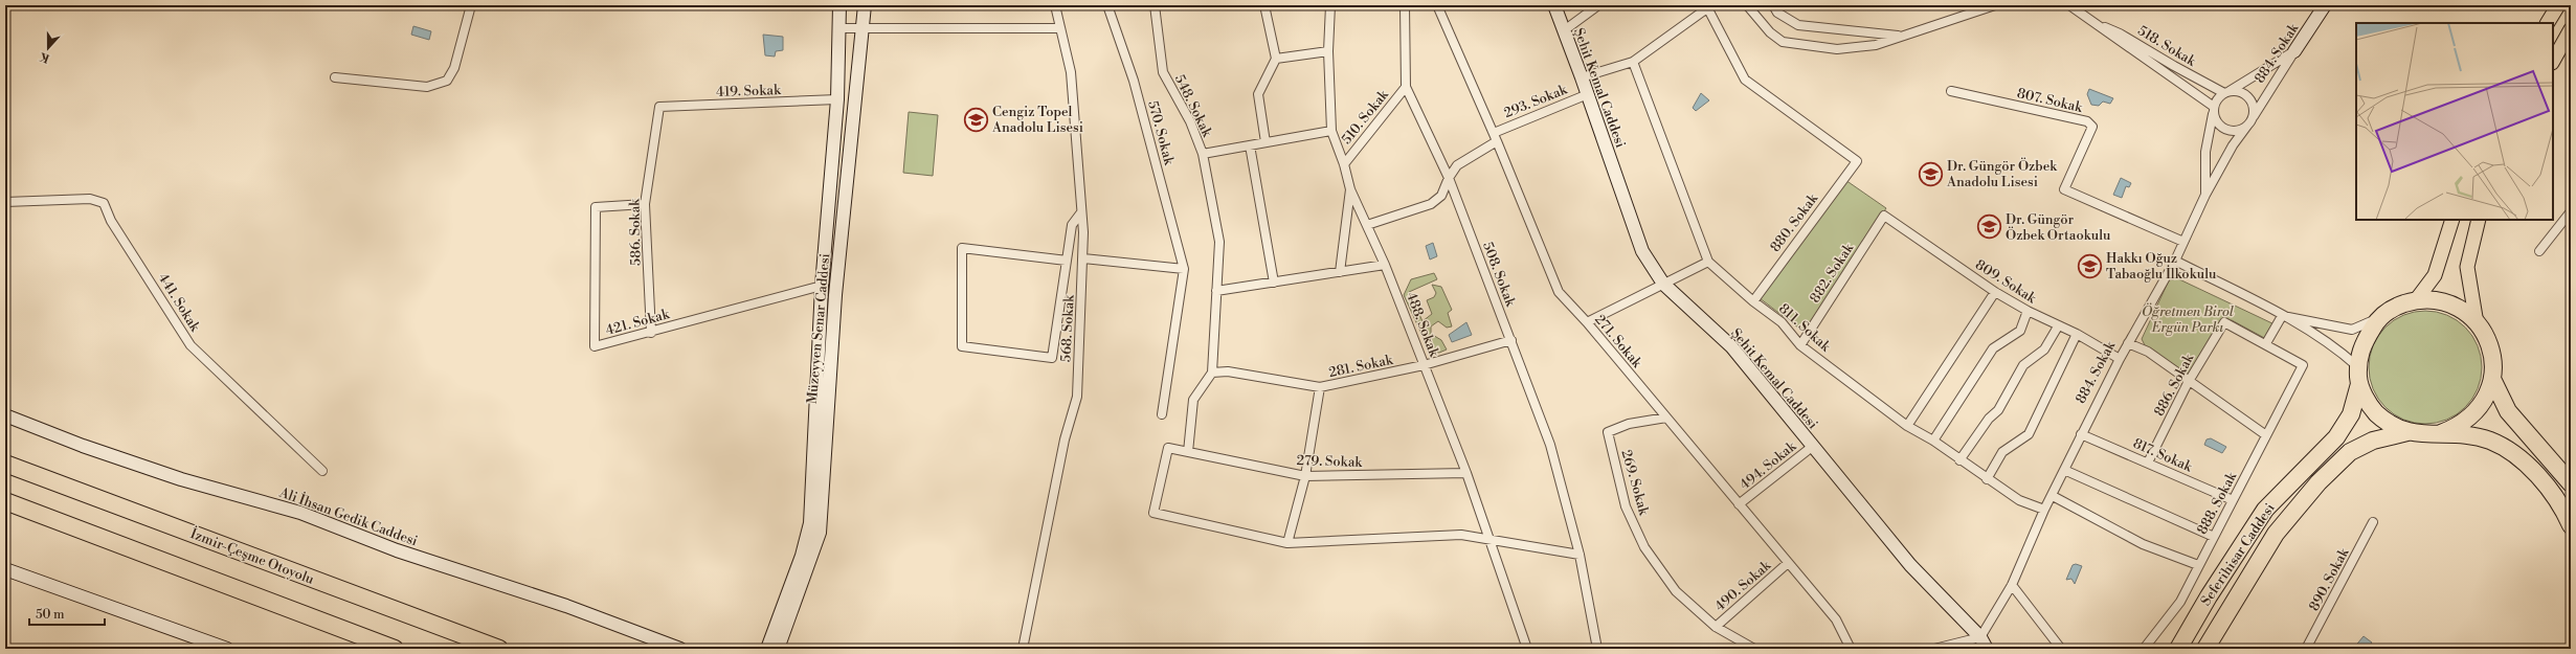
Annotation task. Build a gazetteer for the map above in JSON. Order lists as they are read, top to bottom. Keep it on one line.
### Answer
{"streets":{"highway":["Seferihisar Caddesi","İzmir-Çeşme Otoyolu"],"main road":["884. Sokak","Şehit Kemal Caddesi","Müzeyyen Senar Caddesi","Ali İhsan Gedik Caddesi"],"street":["518. Sokak","419. Sokak","807. Sokak","293. Sokak","548. Sokak","510. Sokak","570. Sokak","880. Sokak","586. Sokak","882. Sokak","508. Sokak","809. Sokak","441. Sokak","421. Sokak","488. Sokak","811. Sokak","568. Sokak","271. Sokak","281. Sokak","886. Sokak","817. Sokak","279. Sokak","494. Sokak","269. Sokak","888. Sokak","890. Sokak","490. Sokak"]},"crossings":[["518. Sokak","884. Sokak"],["884. Sokak","Şehit Kemal Caddesi"],["884. Sokak","807. Sokak"],["884. Sokak","809. Sokak"],["884. Sokak","811. Sokak"],["884. Sokak","817. Sokak"],["Şehit Kemal Caddesi","293. Sokak"],["Şehit Kemal Caddesi","494. Sokak"],["419. Sokak","586. Sokak"],["419. Sokak","Müzeyyen Senar Caddesi"],["293. Sokak","271. Sokak"],["548. Sokak","488. Sokak"],["510. Sokak","508. Sokak"],["510. Sokak","488. Sokak"],["880. Sokak","811. Sokak"],["586. Sokak","421. Sokak"],["882. Sokak","809. Sokak"],["882. Sokak","811. Sokak"],["508. Sokak","281. Sokak"],["421. Sokak","Müzeyyen Senar Caddesi"],["488. Sokak","281. Sokak"],["488. Sokak","279. Sokak"],["271. Sokak","494. Sokak"],["271. Sokak","269. Sokak"],["271. Sokak","490. Sokak"],["886. Sokak","817. Sokak"],["886. Sokak","888. Sokak"],["817. Sokak","888. Sokak"],["269. Sokak","490. Sokak"]],"parks":["Öğretmen Birol Ergün Parkı"],"places":{"school or university":["Cengiz Topel Anadolu Lisesi","Dr. Güngör Özbek Anadolu Lisesi","Dr. Güngör Özbek Ortaokulu","Hakkı Oğuz Tabaoğlu İlkokulu"]},"scale_bar":"50 m","north":"bottom"}
